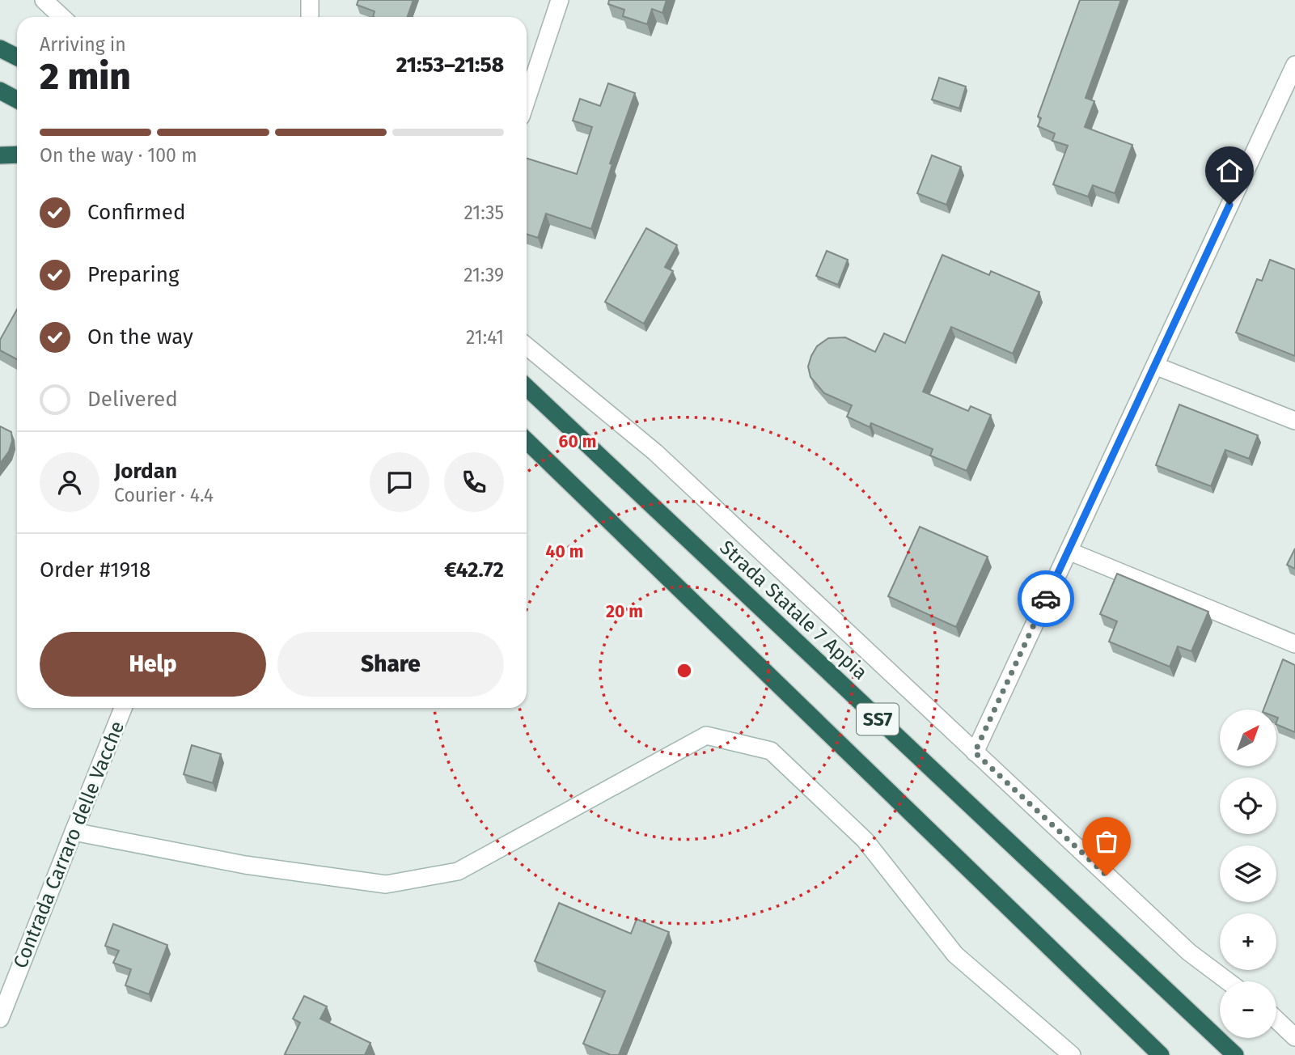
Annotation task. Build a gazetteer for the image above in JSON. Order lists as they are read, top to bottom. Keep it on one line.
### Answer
{"streets":{"highway":["Strada Statale 7 Appia","SS7"],"street":["Contrada Carraro delle Vacche"]},"north":"top right","page":{"heading":["2 min","Arriving in","21:53–21:58"],"panel":["Jordan","Courier · 4.4","Order #1918","€42.72"],"bar":"On the way · 100 m","list":[["Confirmed","21:35"],["Preparing","21:39"],["On the way","21:41"],"Delivered"],"buttons":["Help","Share"],"map_buttons":["+","−"]},"rings":["60 m","40 m","20 m"]}
